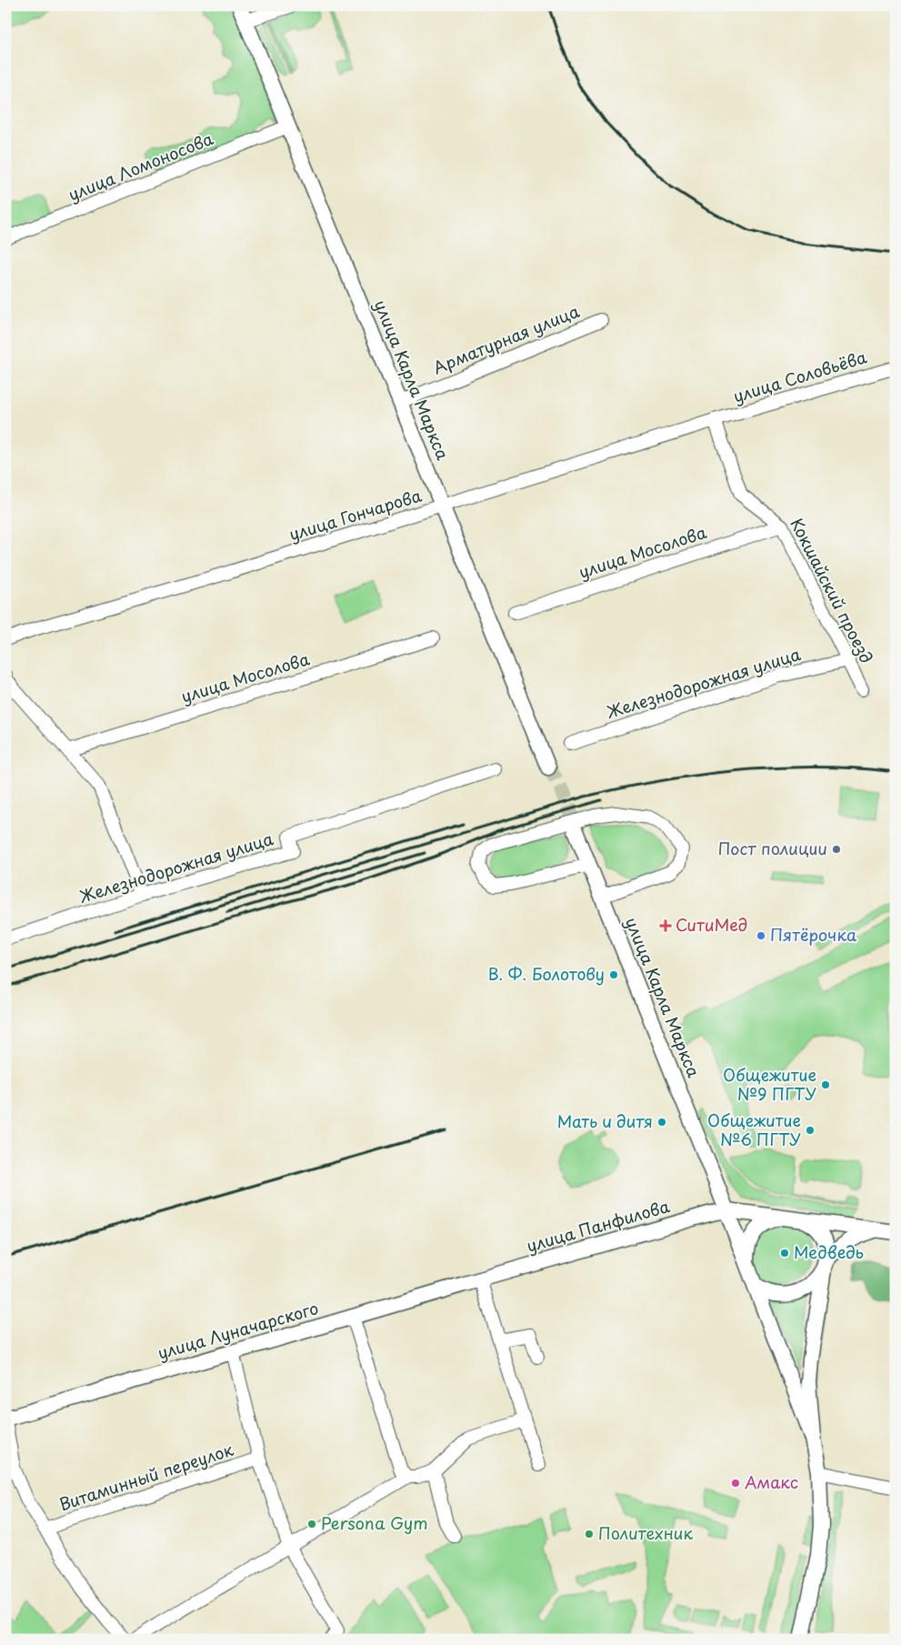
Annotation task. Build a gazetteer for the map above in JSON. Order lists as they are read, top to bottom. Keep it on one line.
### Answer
{"streets":{"main road":["улица Карла Маркса","улица Панфилова","улица Луначарского"],"street":["улица Ломоносова","Арматурная улица","улица Соловьёва","улица Гончарова","улица Мосолова","Кокшайский проезд","Железнодорожная улица","Витаминный переулок"]},"crossings":[["улица Ломоносова","улица Карла Маркса"],["Арматурная улица","улица Карла Маркса"],["улица Соловьёва","улица Гончарова"],["улица Соловьёва","Кокшайский проезд"],["улица Карла Маркса","улица Гончарова"],["улица Карла Маркса","улица Панфилова"],["улица Гончарова","Кокшайский проезд"],["улица Мосолова","Кокшайский проезд"],["Кокшайский проезд","Железнодорожная улица"],["улица Панфилова","улица Луначарского"],["улица Луначарского","Витаминный переулок"]],"places":{"other":["Пост полиции","Пятёрочка","В. Ф. Болотову","Общежитие №9 ПГТУ","Мать и дитя","Общежитие №6 ПГТУ","Медведь","Амакс","Persona Gym","Политехник"],"health":["СитиМед"]}}
